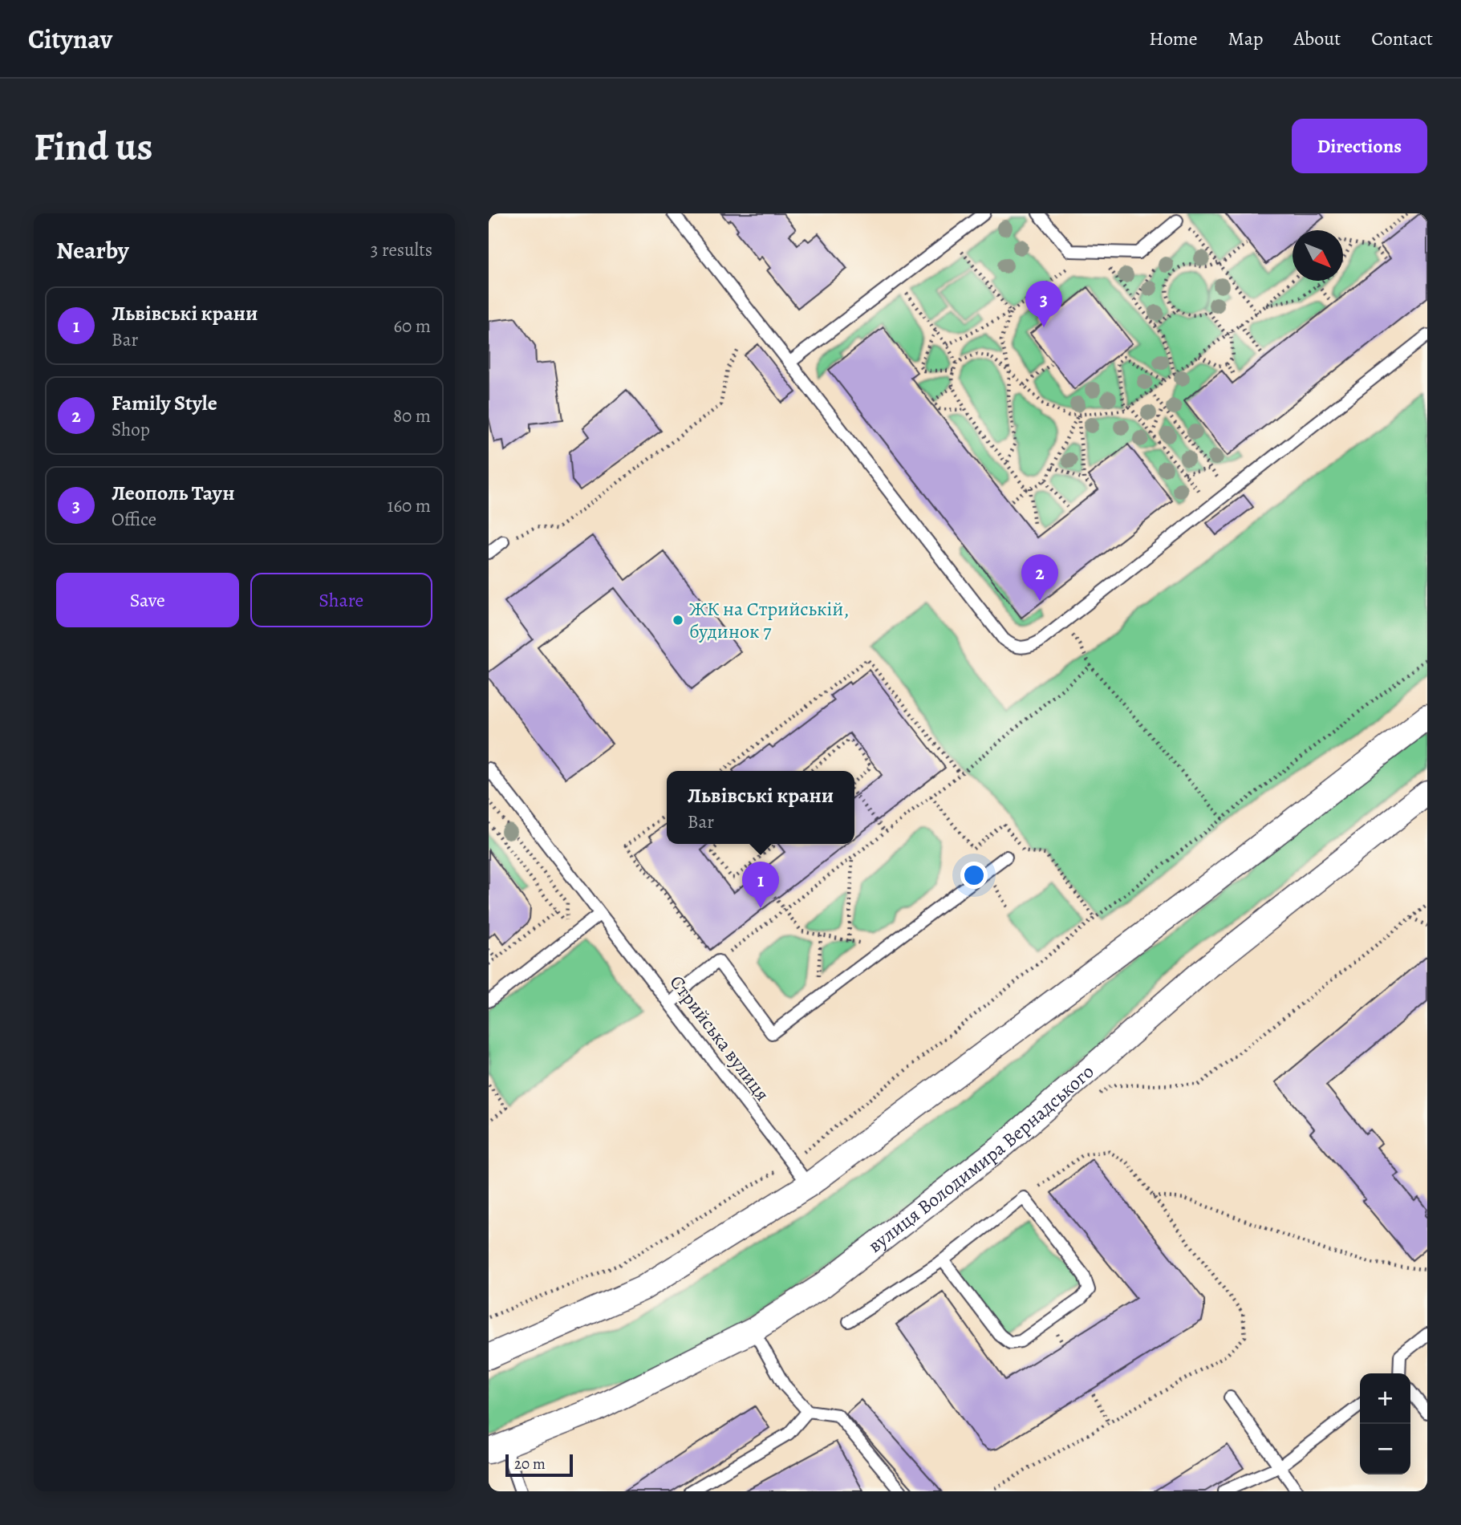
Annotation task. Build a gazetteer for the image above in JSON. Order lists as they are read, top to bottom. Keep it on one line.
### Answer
{"streets":{"street":["вулиця Володимира Вернадського"],"lane":["Стрийська вулиця"]},"places":["ЖК на Стрийській, будинок 7"],"scale_bar":"20 m","north":"bottom right","page":{"header":"Citynav","nav":["Home","Map","About","Contact"],"buttons":["Directions",["Save","Share"]],"title":"Find us","heading":["Nearby","3 results"],"pins":["3","2","1"],"list":[{"mark":"1","name":"Львівські крани","note":"Bar","value":"60 m"},{"mark":"2","name":"Family Style","note":"Shop","value":"80 m"},{"mark":"3","name":"Леополь Таун","note":"Office","value":"160 m"}],"popup":["Львівські крани","Bar"],"map_buttons":["+","−"],"scale":"20 m"}}
